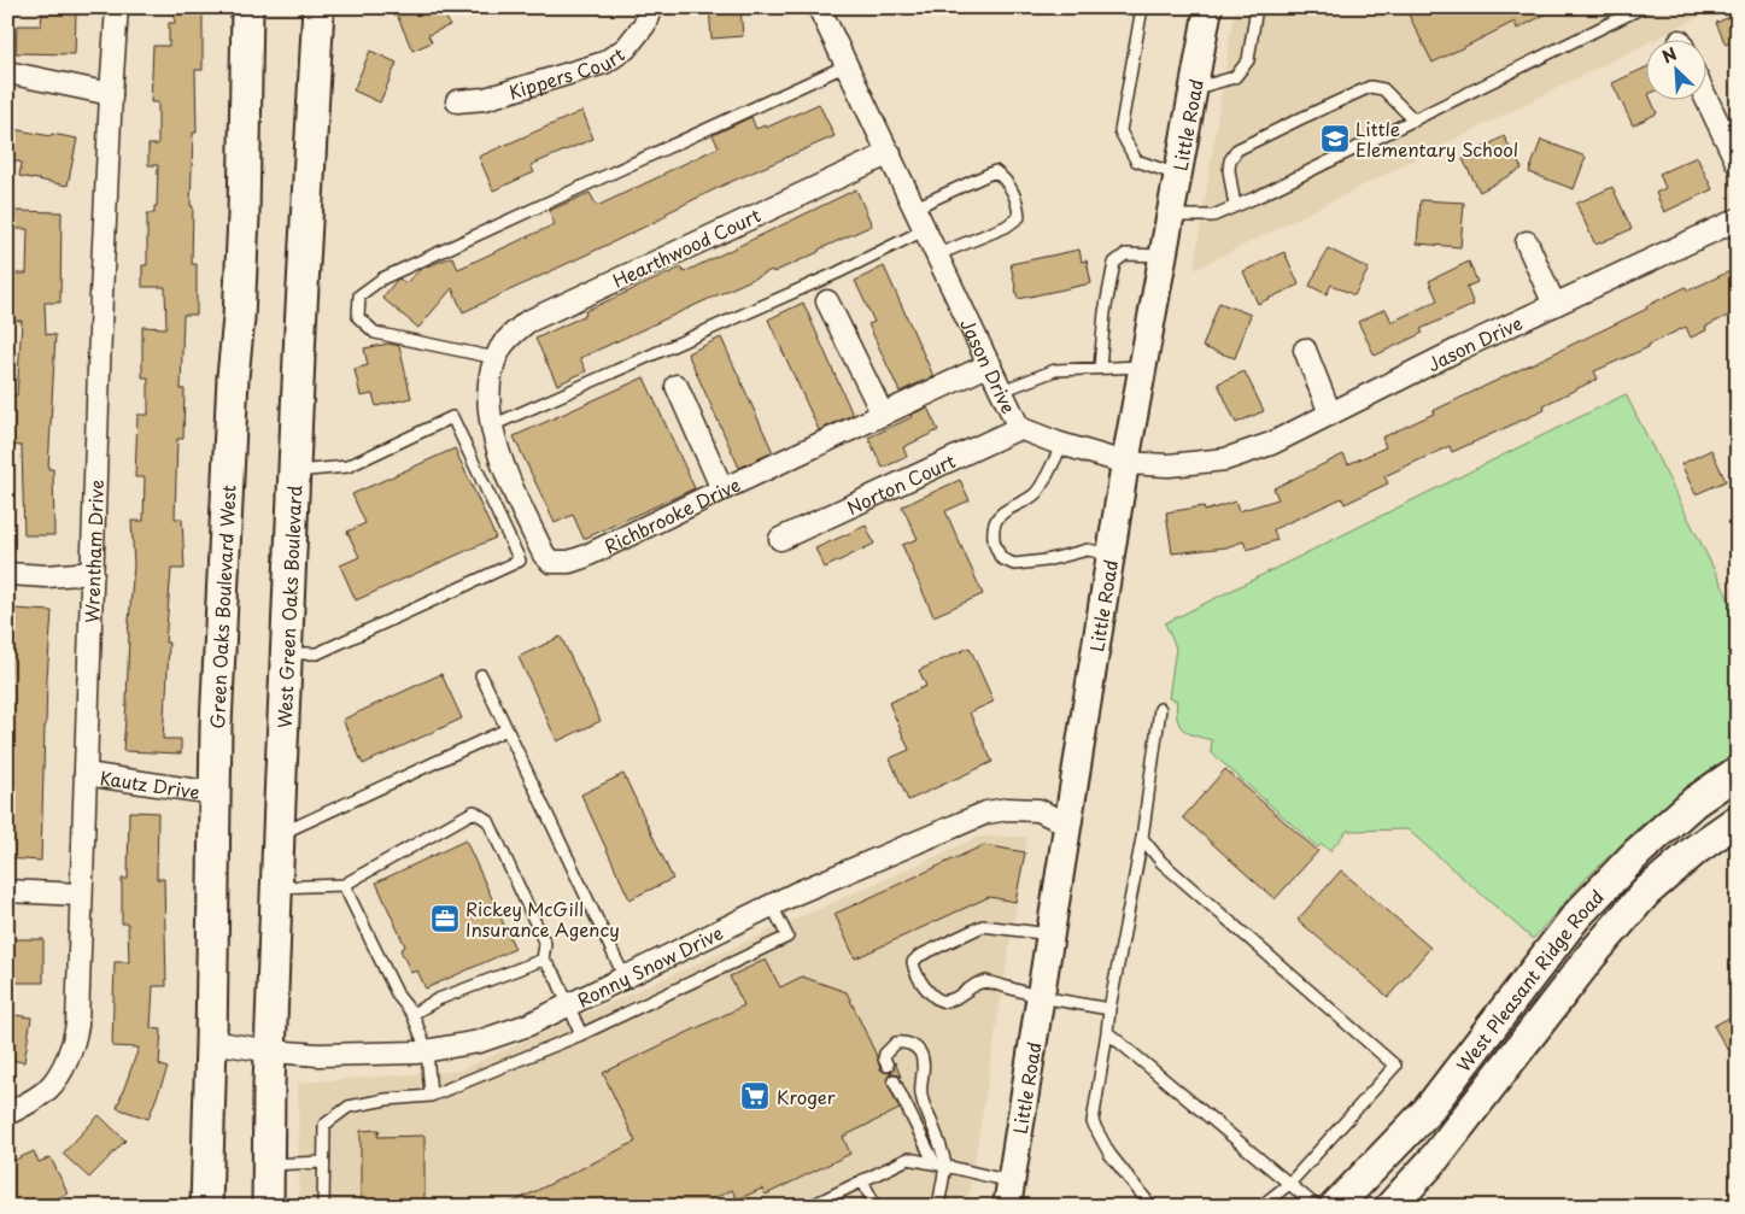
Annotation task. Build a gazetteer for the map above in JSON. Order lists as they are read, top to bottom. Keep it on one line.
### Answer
{"streets":{"main road":["Green Oaks Boulevard West","West Green Oaks Boulevard","West Pleasant Ridge Road"],"street":["Kippers Court","Little Road","Hearthwood Court","Jason Drive","Norton Court","Richbrooke Drive","Wrentham Drive","Kautz Drive","Ronny Snow Drive"]},"crossings":[["Little Road","Jason Drive"],["Little Road","Ronny Snow Drive"],["Hearthwood Court","Jason Drive"],["Hearthwood Court","Richbrooke Drive"],["Jason Drive","Norton Court"],["Jason Drive","Richbrooke Drive"],["Wrentham Drive","Kautz Drive"],["Green Oaks Boulevard West","Kautz Drive"],["Green Oaks Boulevard West","Ronny Snow Drive"],["West Green Oaks Boulevard","Ronny Snow Drive"]],"places":{"school or university":["Little Elementary School"],"office":["Rickey McGill Insurance Agency"],"supermarket":["Kroger"]},"north":"top left"}
